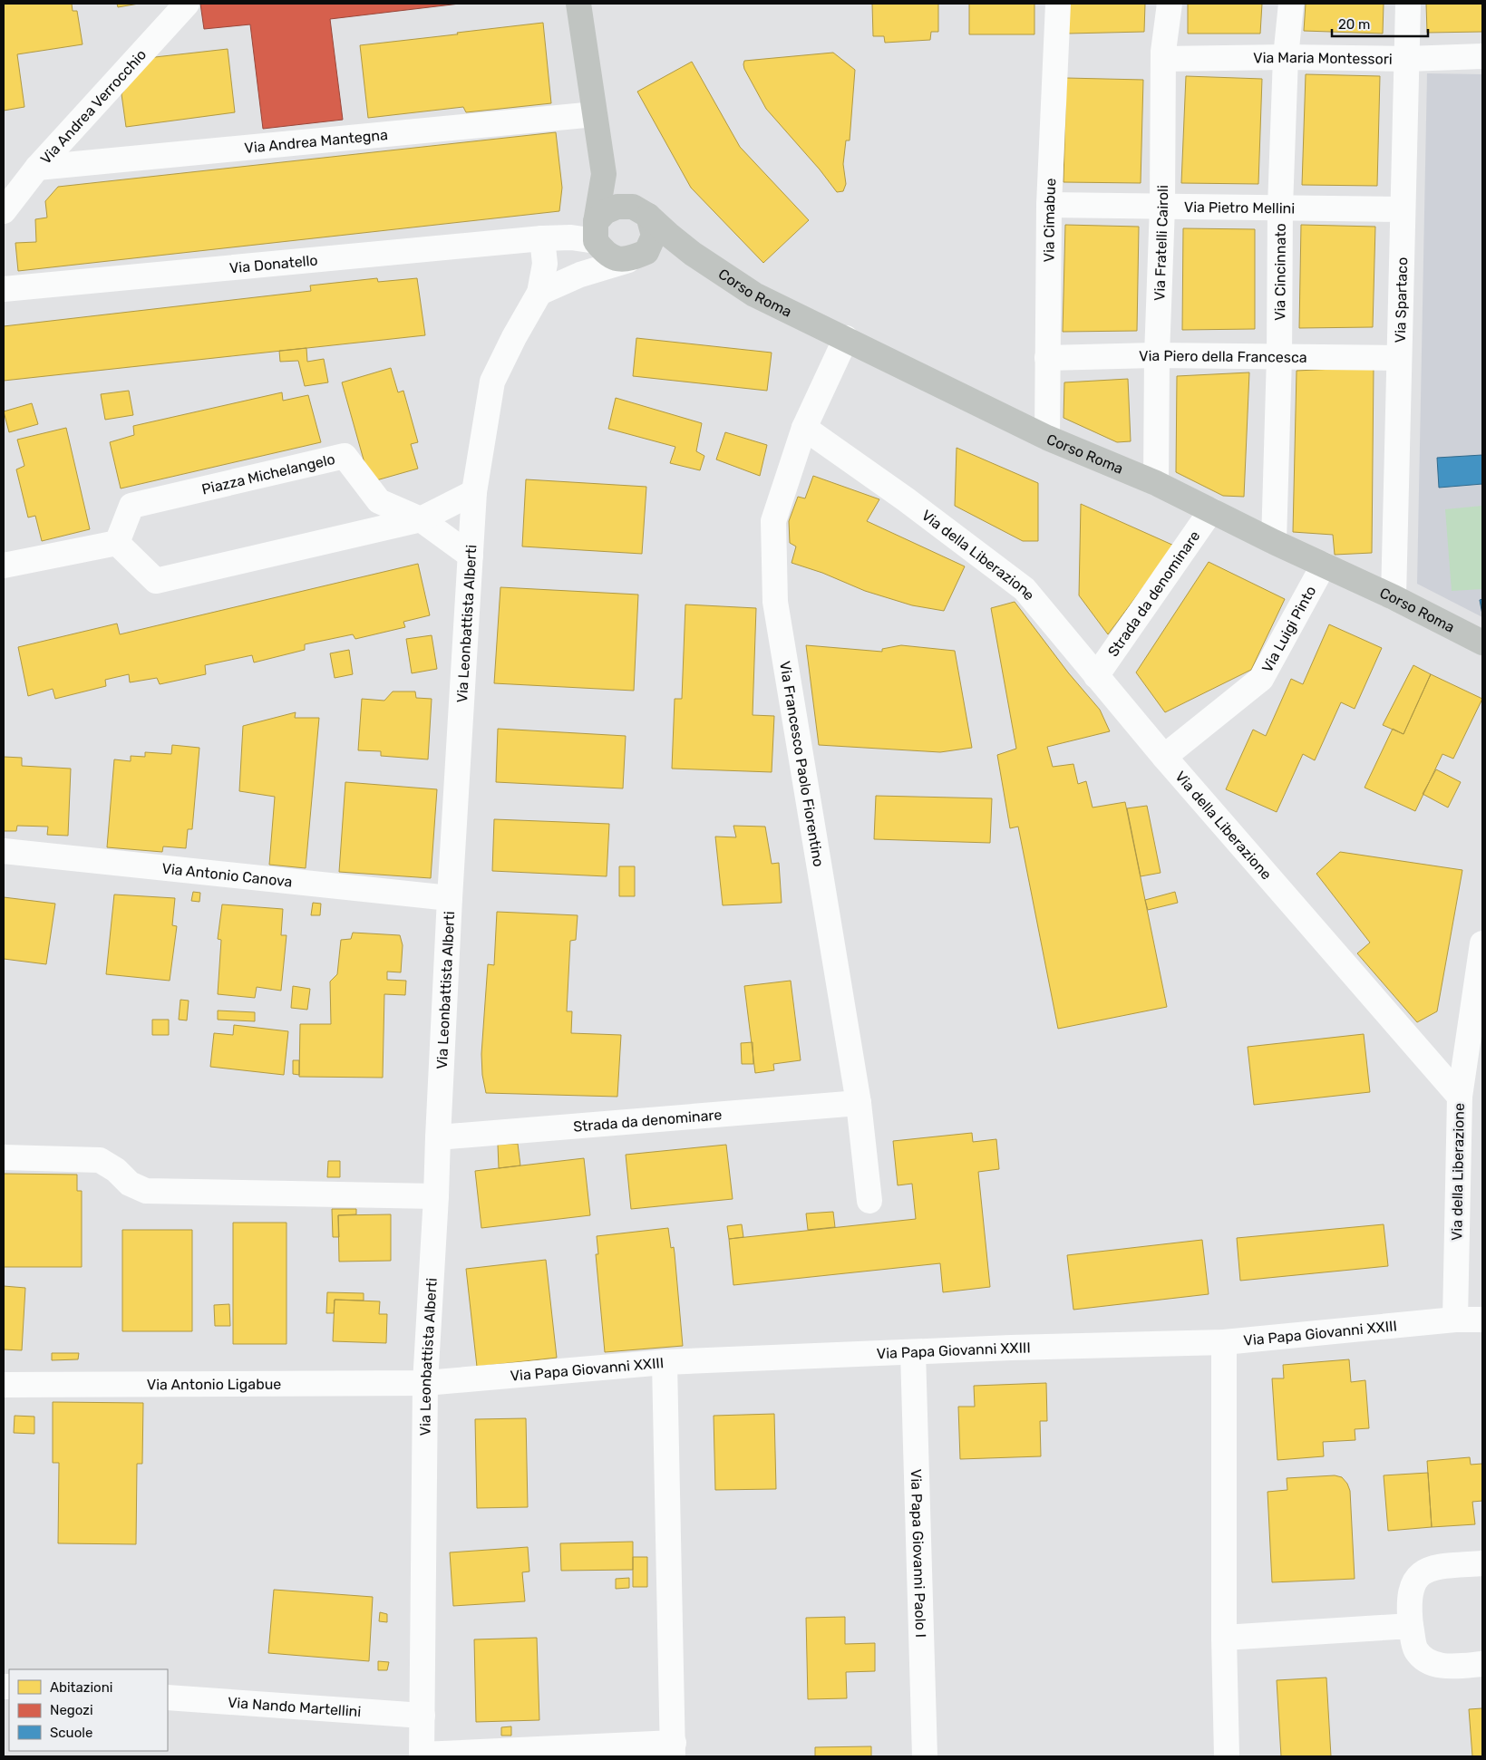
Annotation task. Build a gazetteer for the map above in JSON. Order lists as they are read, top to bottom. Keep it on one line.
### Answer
{"streets":{"main road":["Corso Roma"],"street":["Via Maria Montessori","Via Andrea Verrocchio","Via Andrea Mantegna","Via Pietro Mellini","Via Cimabue","Via Fratelli Cairoli","Via Donatello","Via Cincinnato","Via Spartaco","Via Piero della Francesca","Piazza Michelangelo","Via della Liberazione","Strada da denominare","Via Leonbattista Alberti","Via Luigi Pinto","Via Francesco Paolo Fiorentino","Via Antonio Canova","Via Papa Giovanni XXIII","Via Antonio Ligabue","Via Papa Giovanni Paolo I","Via Nando Martellini"]},"crossings":[["Via Maria Montessori","Via Fratelli Cairoli"],["Via Maria Montessori","Via Cincinnato"],["Via Maria Montessori","Via Spartaco"],["Via Andrea Verrocchio","Via Andrea Mantegna"],["Via Pietro Mellini","Via Cimabue"],["Via Pietro Mellini","Via Fratelli Cairoli"],["Via Pietro Mellini","Via Cincinnato"],["Via Pietro Mellini","Via Spartaco"],["Via Cimabue","Corso Roma"],["Via Cimabue","Via Piero della Francesca"],["Via Fratelli Cairoli","Corso Roma"],["Via Fratelli Cairoli","Via Piero della Francesca"],["Via Donatello","Via Leonbattista Alberti"],["Via Cincinnato","Corso Roma"],["Via Cincinnato","Via Piero della Francesca"],["Corso Roma","Via Spartaco"],["Corso Roma","Strada da denominare"],["Corso Roma","Via Luigi Pinto"],["Corso Roma","Via Francesco Paolo Fiorentino"],["Via Spartaco","Via Piero della Francesca"],["Piazza Michelangelo","Via Leonbattista Alberti"],["Via della Liberazione","Strada da denominare"],["Via della Liberazione","Via Luigi Pinto"],["Via della Liberazione","Via Francesco Paolo Fiorentino"],["Via della Liberazione","Via Papa Giovanni XXIII"],["Strada da denominare","Via Leonbattista Alberti"],["Strada da denominare","Via Francesco Paolo Fiorentino"],["Via Leonbattista Alberti","Via Antonio Canova"],["Via Leonbattista Alberti","Via Papa Giovanni XXIII"],["Via Leonbattista Alberti","Via Antonio Ligabue"],["Via Leonbattista Alberti","Via Nando Martellini"],["Via Papa Giovanni XXIII","Via Antonio Ligabue"],["Via Papa Giovanni XXIII","Via Papa Giovanni Paolo I"]],"legend":["Abitazioni","Negozi","Scuole"],"scale_bar":"20 m"}
